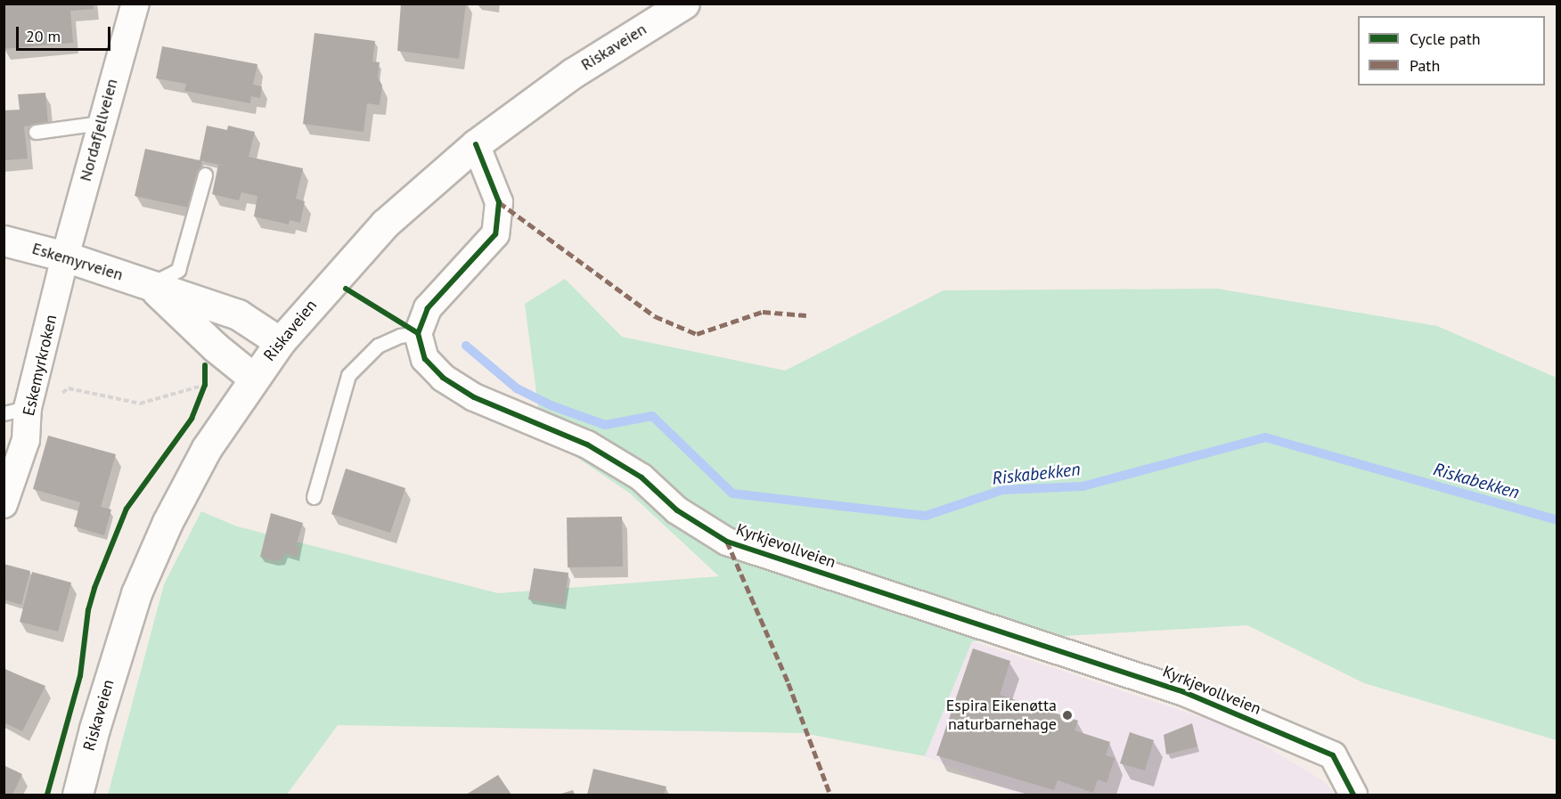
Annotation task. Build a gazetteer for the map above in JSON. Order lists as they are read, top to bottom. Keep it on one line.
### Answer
{"streets":{"main road":["Riskaveien","Eskemyrveien"],"street":["Nordafjellveien","Eskemyrkroken","Kyrkjevollveien"]},"crossings":[["Riskaveien","Eskemyrveien"],["Nordafjellveien","Eskemyrveien"],["Nordafjellveien","Eskemyrkroken"],["Eskemyrveien","Eskemyrkroken"]],"water":["Riskabekken"],"places":["Espira Eikenøtta naturbarnehage"],"legend":["Cycle path","Path"],"scale_bar":"20 m"}
